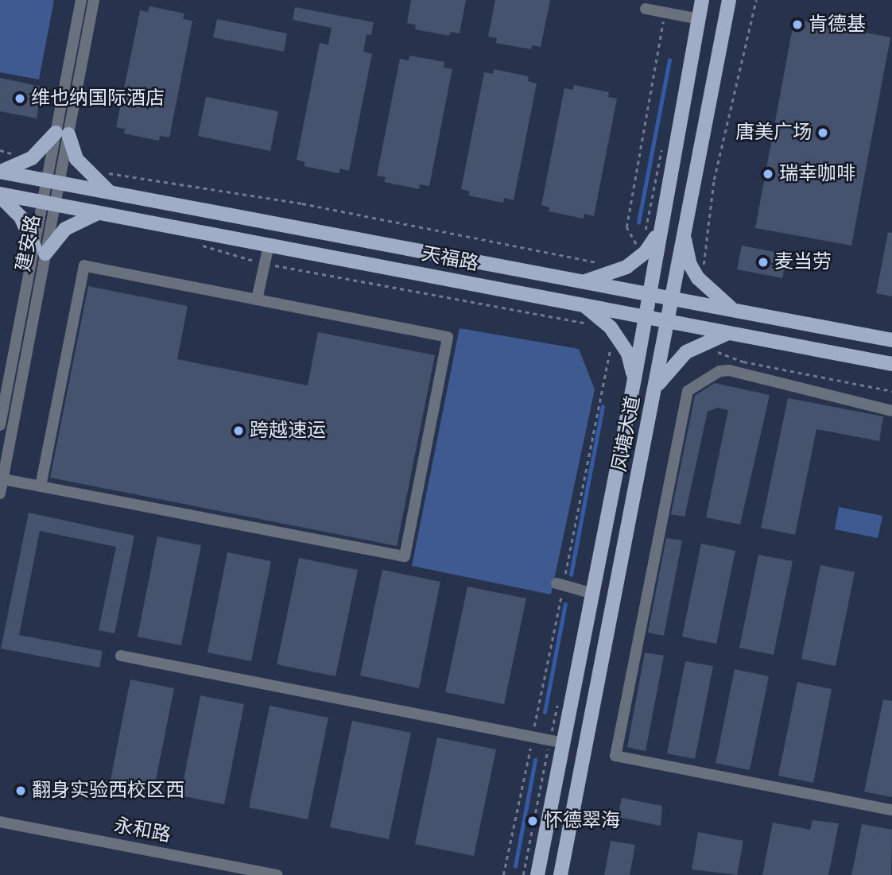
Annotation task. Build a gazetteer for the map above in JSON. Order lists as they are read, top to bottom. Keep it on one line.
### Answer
{"streets":{"main road":["天福路","凤塘大道"],"street":["建安路","永和路"]},"crossings":[["建安路","天福路"],["天福路","凤塘大道"]],"places":["肯德基","维也纳国际酒店","唐美广场","瑞幸咖啡","麦当劳","跨越速运","翻身实验西校区西","怀德翠海"]}
